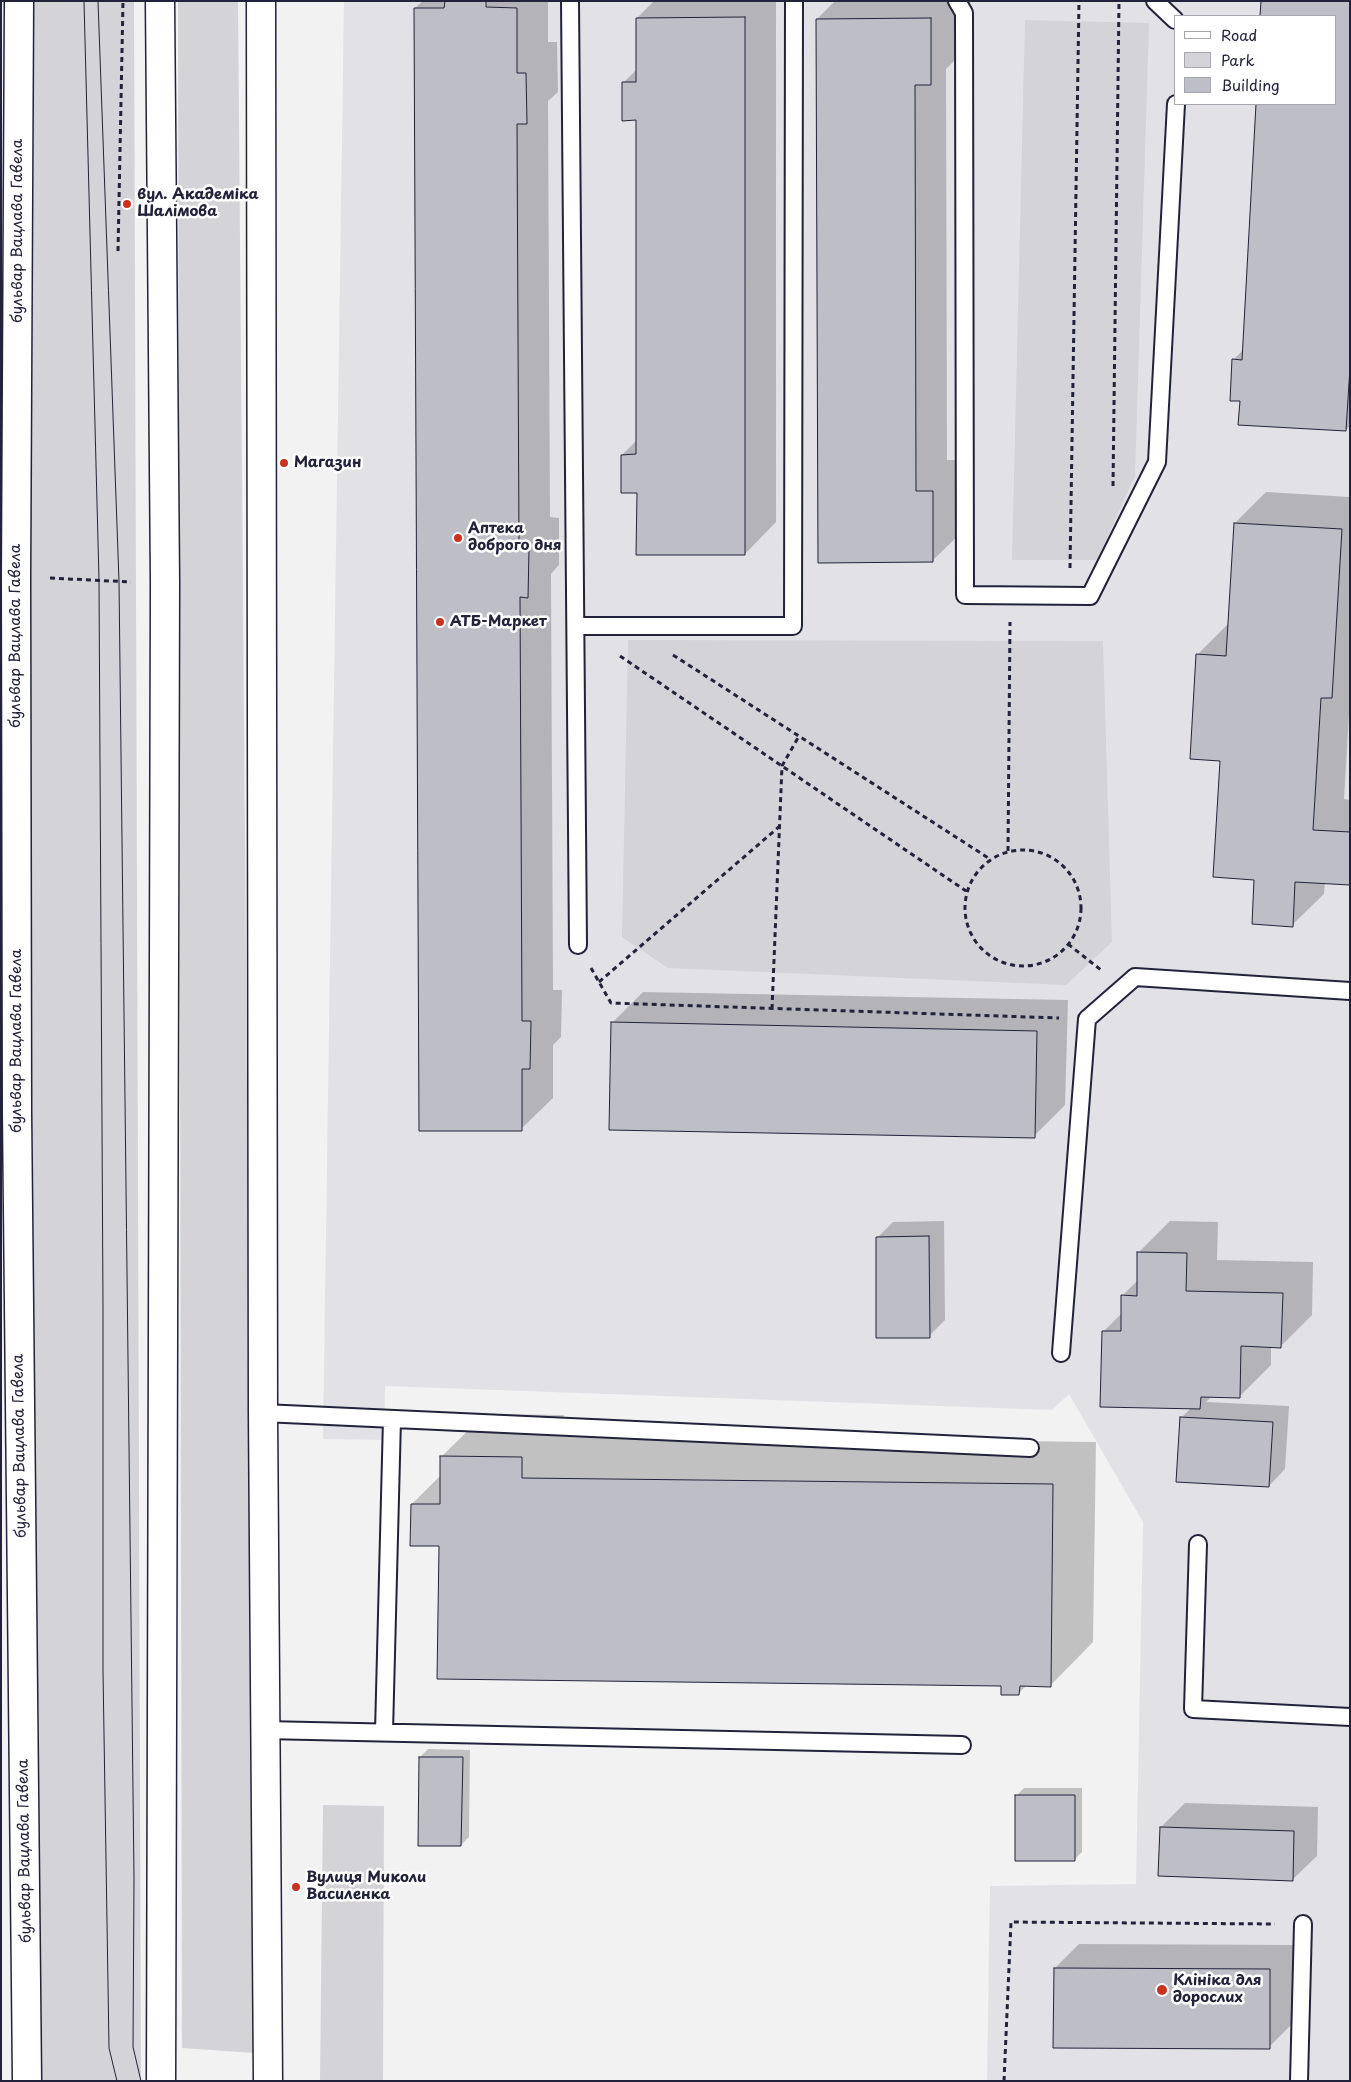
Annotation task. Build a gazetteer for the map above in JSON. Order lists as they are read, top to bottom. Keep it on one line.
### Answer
{"streets":{"main road":["бульвар Вацлава Гавела"]},"places":["вул. Академіка Шалімова","Магазин","Аптека доброго дня","АТБ-Маркет","Вулиця Миколи Василенка","Клініка для дорослих"],"legend":["Road","Park","Building"]}
